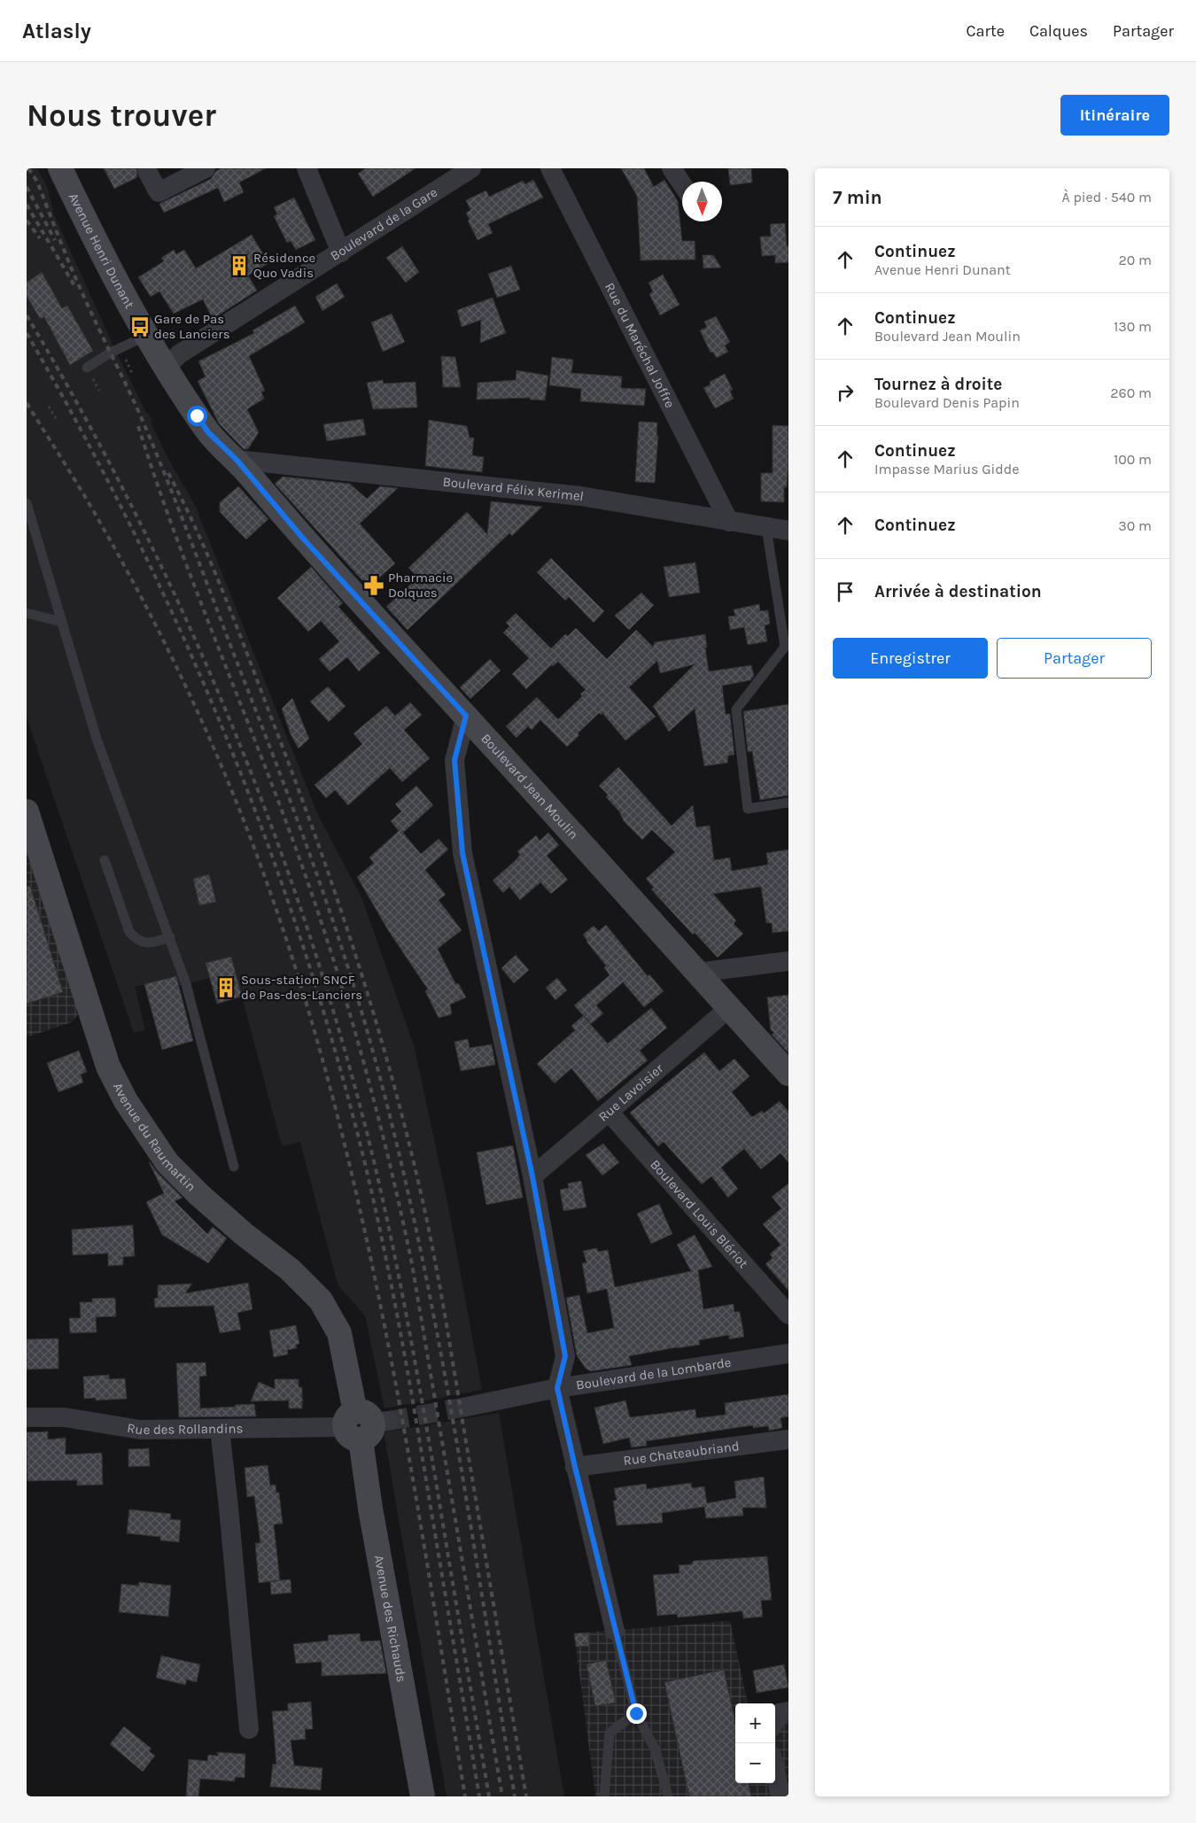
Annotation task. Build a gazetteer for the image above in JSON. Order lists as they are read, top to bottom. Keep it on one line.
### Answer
{"streets":{"street":["Boulevard de la Gare","Avenue Henri Dunant","Rue du Maréchal Joffre","Boulevard Félix Kerimel","Boulevard Jean Moulin","Rue Lavoisier","Avenue du Raumartin","Boulevard Louis Blériot","Boulevard de la Lombarde","Rue des Rollandins","Rue Chateaubriand","Avenue des Richauds"]},"crossings":[["Boulevard de la Gare","Avenue Henri Dunant"],["Avenue Henri Dunant","Boulevard Félix Kerimel"],["Avenue Henri Dunant","Boulevard Jean Moulin"],["Rue du Maréchal Joffre","Boulevard Félix Kerimel"],["Boulevard Félix Kerimel","Boulevard Jean Moulin"],["Boulevard Jean Moulin","Rue Lavoisier"],["Rue Lavoisier","Boulevard Louis Blériot"],["Avenue du Raumartin","Rue des Rollandins"],["Avenue du Raumartin","Avenue des Richauds"],["Rue des Rollandins","Avenue des Richauds"]],"places":{"building":["Résidence Quo Vadis","Sous-station SNCF de Pas-des-Lanciers"],"bus stop":["Gare de Pas des Lanciers"],"pharmacy":["Pharmacie Dolques"]},"north":"bottom","page":{"header":"Atlasly","nav":["Carte","Calques","Partager"],"buttons":["Itinéraire",["Enregistrer","Partager"]],"title":"Nous trouver","heading":["7 min","À pied · 540 m"],"list":[["Continuez","Avenue Henri Dunant","20 m"],["Continuez","Boulevard Jean Moulin","130 m"],["Tournez à droite","Boulevard Denis Papin","260 m"],["Continuez","Impasse Marius Gidde","100 m"],["Continuez","30 m"],"Arrivée à destination"],"map_buttons":["+","−"]}}
